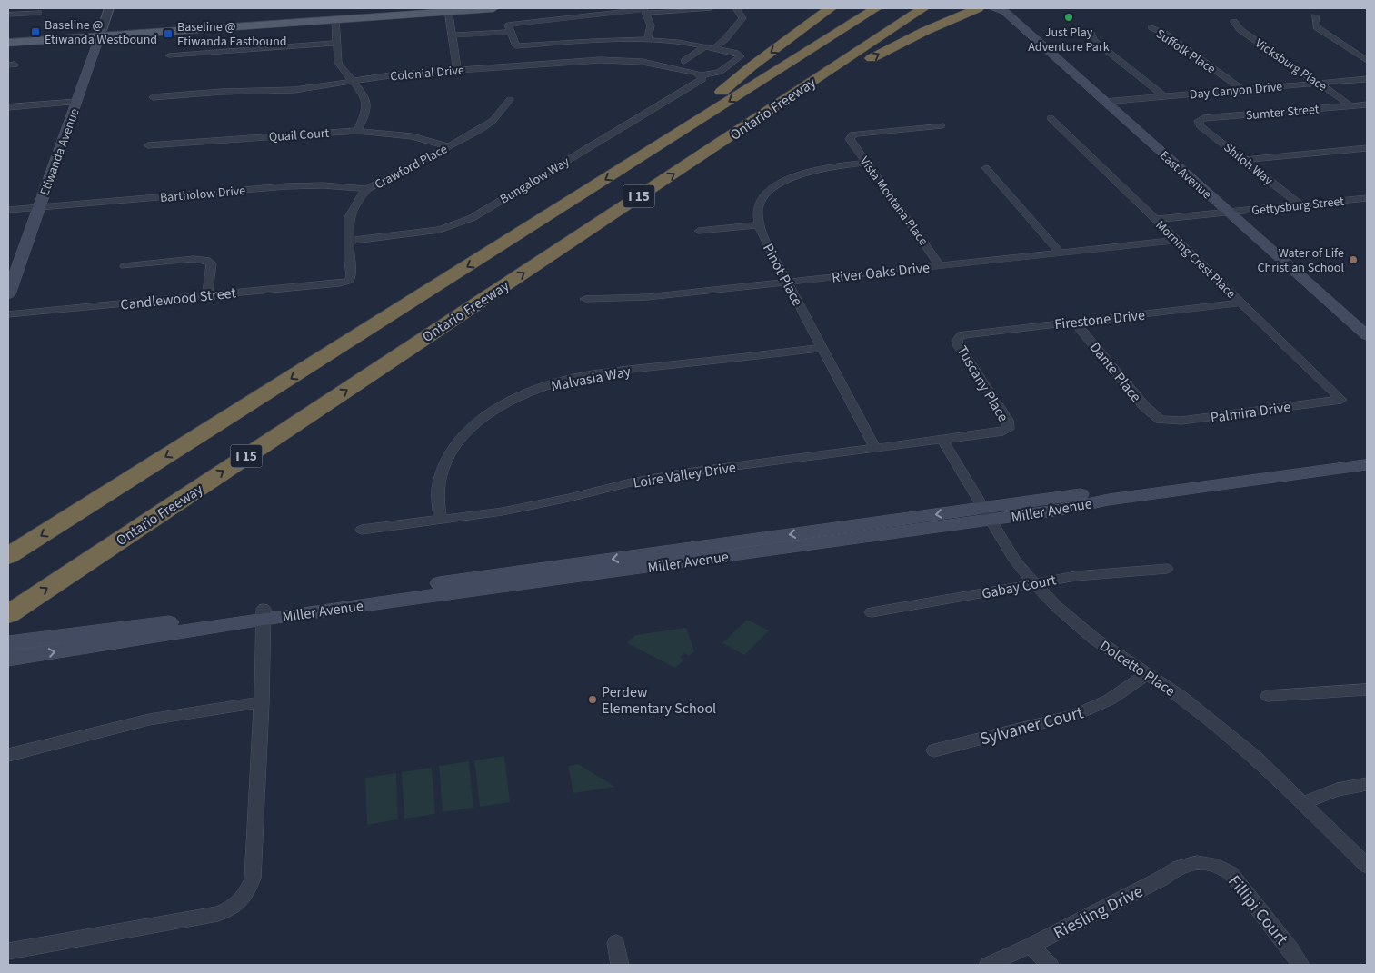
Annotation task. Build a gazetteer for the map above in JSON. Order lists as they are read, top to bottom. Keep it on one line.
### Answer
{"streets":{"highway":["Ontario Freeway","I 15"],"main road":["Etiwanda Avenue","East Avenue","Miller Avenue"],"street":["Suffolk Place","Vicksburg Place","Colonial Drive","Day Canyon Drive","Sumter Street","Quail Court","Shiloh Way","Crawford Place","Bungalow Way","Bartholow Drive","Vista Montana Place","Gettysburg Street","Morning Crest Place","River Oaks Drive","Pinot Place","Candlewood Street","Firestone Drive","Dante Place","Malvasia Way","Tuscany Place","Palmira Drive","Loire Valley Drive","Gabay Court","Dolcetto Place","Sylvaner Court","Fillipi Court","Riesling Drive"]},"crossings":[["Suffolk Place","Day Canyon Drive"],["Vicksburg Place","Day Canyon Drive"],["Vicksburg Place","Sumter Street"],["Colonial Drive","Bungalow Way"],["Day Canyon Drive","East Avenue"],["Sumter Street","Shiloh Way"],["Quail Court","Crawford Place"],["Etiwanda Avenue","Bartholow Drive"],["Shiloh Way","Gettysburg Street"],["Crawford Place","Bungalow Way"],["Crawford Place","Bartholow Drive"],["Crawford Place","Candlewood Street"],["East Avenue","Gettysburg Street"],["Vista Montana Place","River Oaks Drive"],["Vista Montana Place","Pinot Place"],["Gettysburg Street","Morning Crest Place"],["Morning Crest Place","River Oaks Drive"],["Morning Crest Place","Firestone Drive"],["Morning Crest Place","Palmira Drive"],["River Oaks Drive","Pinot Place"],["Pinot Place","Malvasia Way"],["Pinot Place","Loire Valley Drive"],["Firestone Drive","Dante Place"],["Firestone Drive","Tuscany Place"],["Dante Place","Palmira Drive"],["Malvasia Way","Loire Valley Drive"],["Tuscany Place","Loire Valley Drive"],["Loire Valley Drive","Dolcetto Place"],["Miller Avenue","Dolcetto Place"],["Gabay Court","Dolcetto Place"],["Dolcetto Place","Sylvaner Court"],["Fillipi Court","Riesling Drive"]],"places":{"other":["Just Play Adventure Park","Water of Life Christian School","Perdew Elementary School"],"transit":["Baseline @ Etiwanda Westbound","Baseline @ Etiwanda Eastbound"]}}
